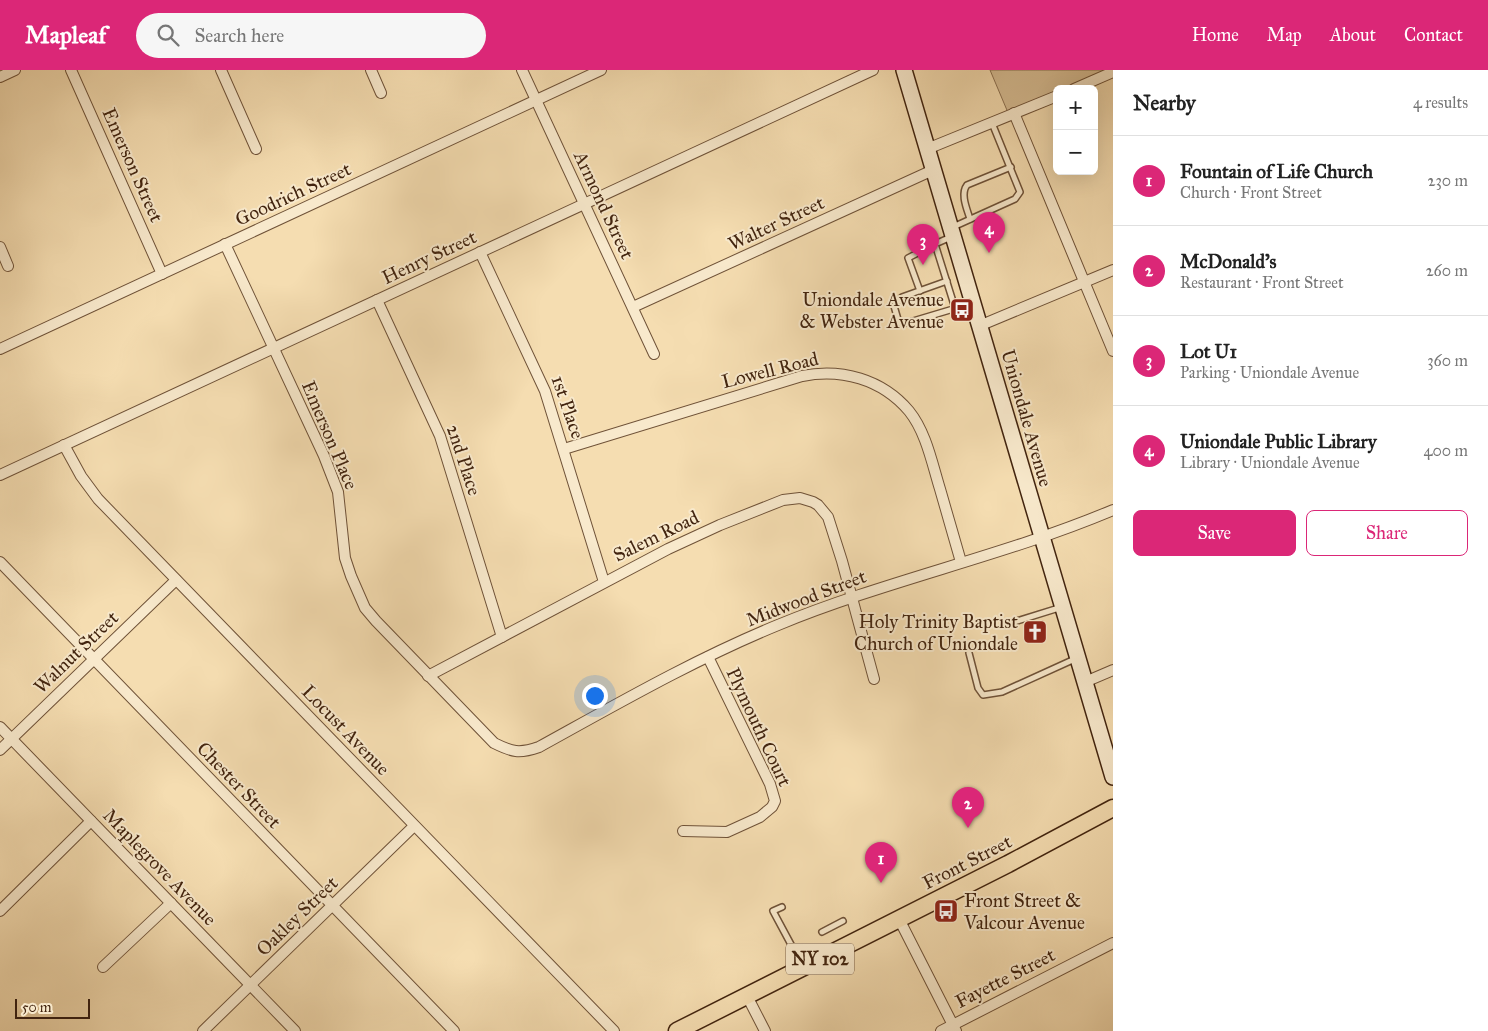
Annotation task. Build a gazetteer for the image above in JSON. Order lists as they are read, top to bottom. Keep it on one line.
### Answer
{"streets":{"main road":["Uniondale Avenue","Front Street","NY 102"],"street":["Emerson Street","Goodrich Street","Armond Street","Walter Street","Henry Street","Lowell Road","1st Place","Emerson Place","2nd Place","Salem Road","Midwood Street","Walnut Street","Plymouth Court","Locust Avenue","Chester Street","Maplegrove Avenue","Oakley Street","Fayette Street"]},"crossings":[["Emerson Street","Goodrich Street"],["Goodrich Street","Armond Street"],["Goodrich Street","Emerson Place"],["Armond Street","Walter Street"],["Armond Street","Henry Street"],["Walter Street","Uniondale Avenue"],["Henry Street","1st Place"],["Henry Street","Emerson Place"],["Henry Street","2nd Place"],["Henry Street","Locust Avenue"],["Lowell Road","1st Place"],["Lowell Road","Midwood Street"],["1st Place","Salem Road"],["Uniondale Avenue","Midwood Street"],["Emerson Place","Salem Road"],["Emerson Place","Midwood Street"],["2nd Place","Salem Road"],["Salem Road","Midwood Street"],["Midwood Street","Plymouth Court"],["Walnut Street","Locust Avenue"],["Walnut Street","Chester Street"],["Walnut Street","Maplegrove Avenue"],["Locust Avenue","Oakley Street"],["Chester Street","Oakley Street"],["Maplegrove Avenue","Oakley Street"]],"places":{"bus stop":["Uniondale Avenue & Webster Avenue","Front Street & Valcour Avenue"],"church":["Holy Trinity Baptist Church of Uniondale"]},"scale_bar":"50 m","page":{"header":"Mapleaf","search":"Search here","nav":["Home","Map","About","Contact"],"heading":["Nearby","4 results"],"map_buttons":["+","−"],"list":[{"mark":"1","name":"Fountain of Life Church","note":"Church · Front Street","value":"230 m"},{"mark":"2","name":"McDonald's","note":"Restaurant · Front Street","value":"260 m"},{"mark":"3","name":"Lot U1","note":"Parking · Uniondale Avenue","value":"360 m"},{"mark":"4","name":"Uniondale Public Library","note":"Library · Uniondale Avenue","value":"400 m"}],"pins":["4","3","2","1"],"buttons":["Save","Share"],"scale":"50 m"}}
